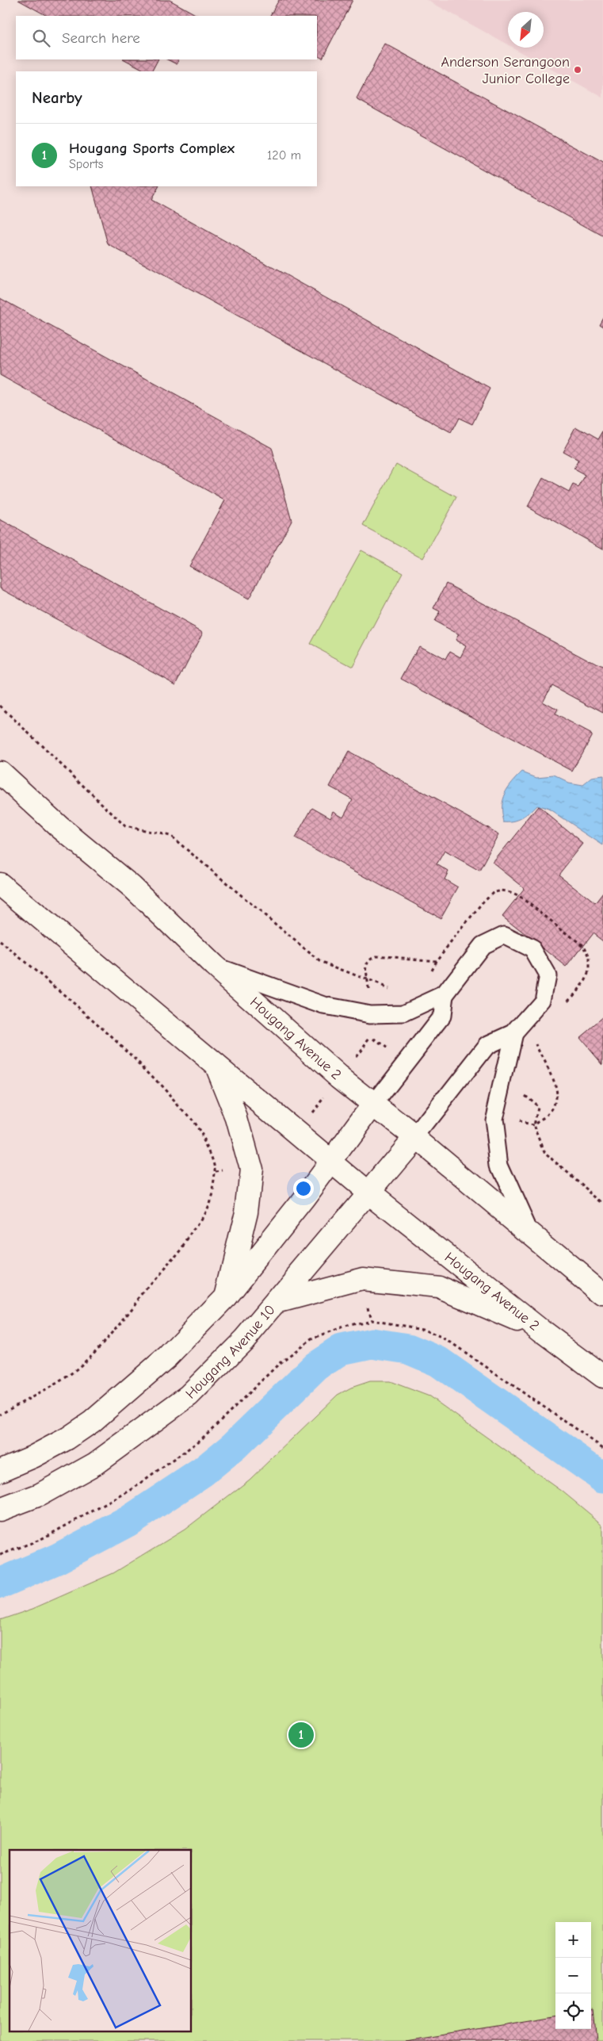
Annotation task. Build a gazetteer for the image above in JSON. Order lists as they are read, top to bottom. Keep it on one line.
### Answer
{"streets":{"main road":["Hougang Avenue 2","Hougang Avenue 10"]},"crossings":[["Hougang Avenue 2","Hougang Avenue 10"]],"places":["Anderson Serangoon Junior College"],"north":"bottom left","page":{"search":"Search here","heading":"Nearby","list":[{"mark":"1","name":"Hougang Sports Complex","note":"Sports","value":"120 m"}],"pins":"1","map_buttons":["+","−"]}}
